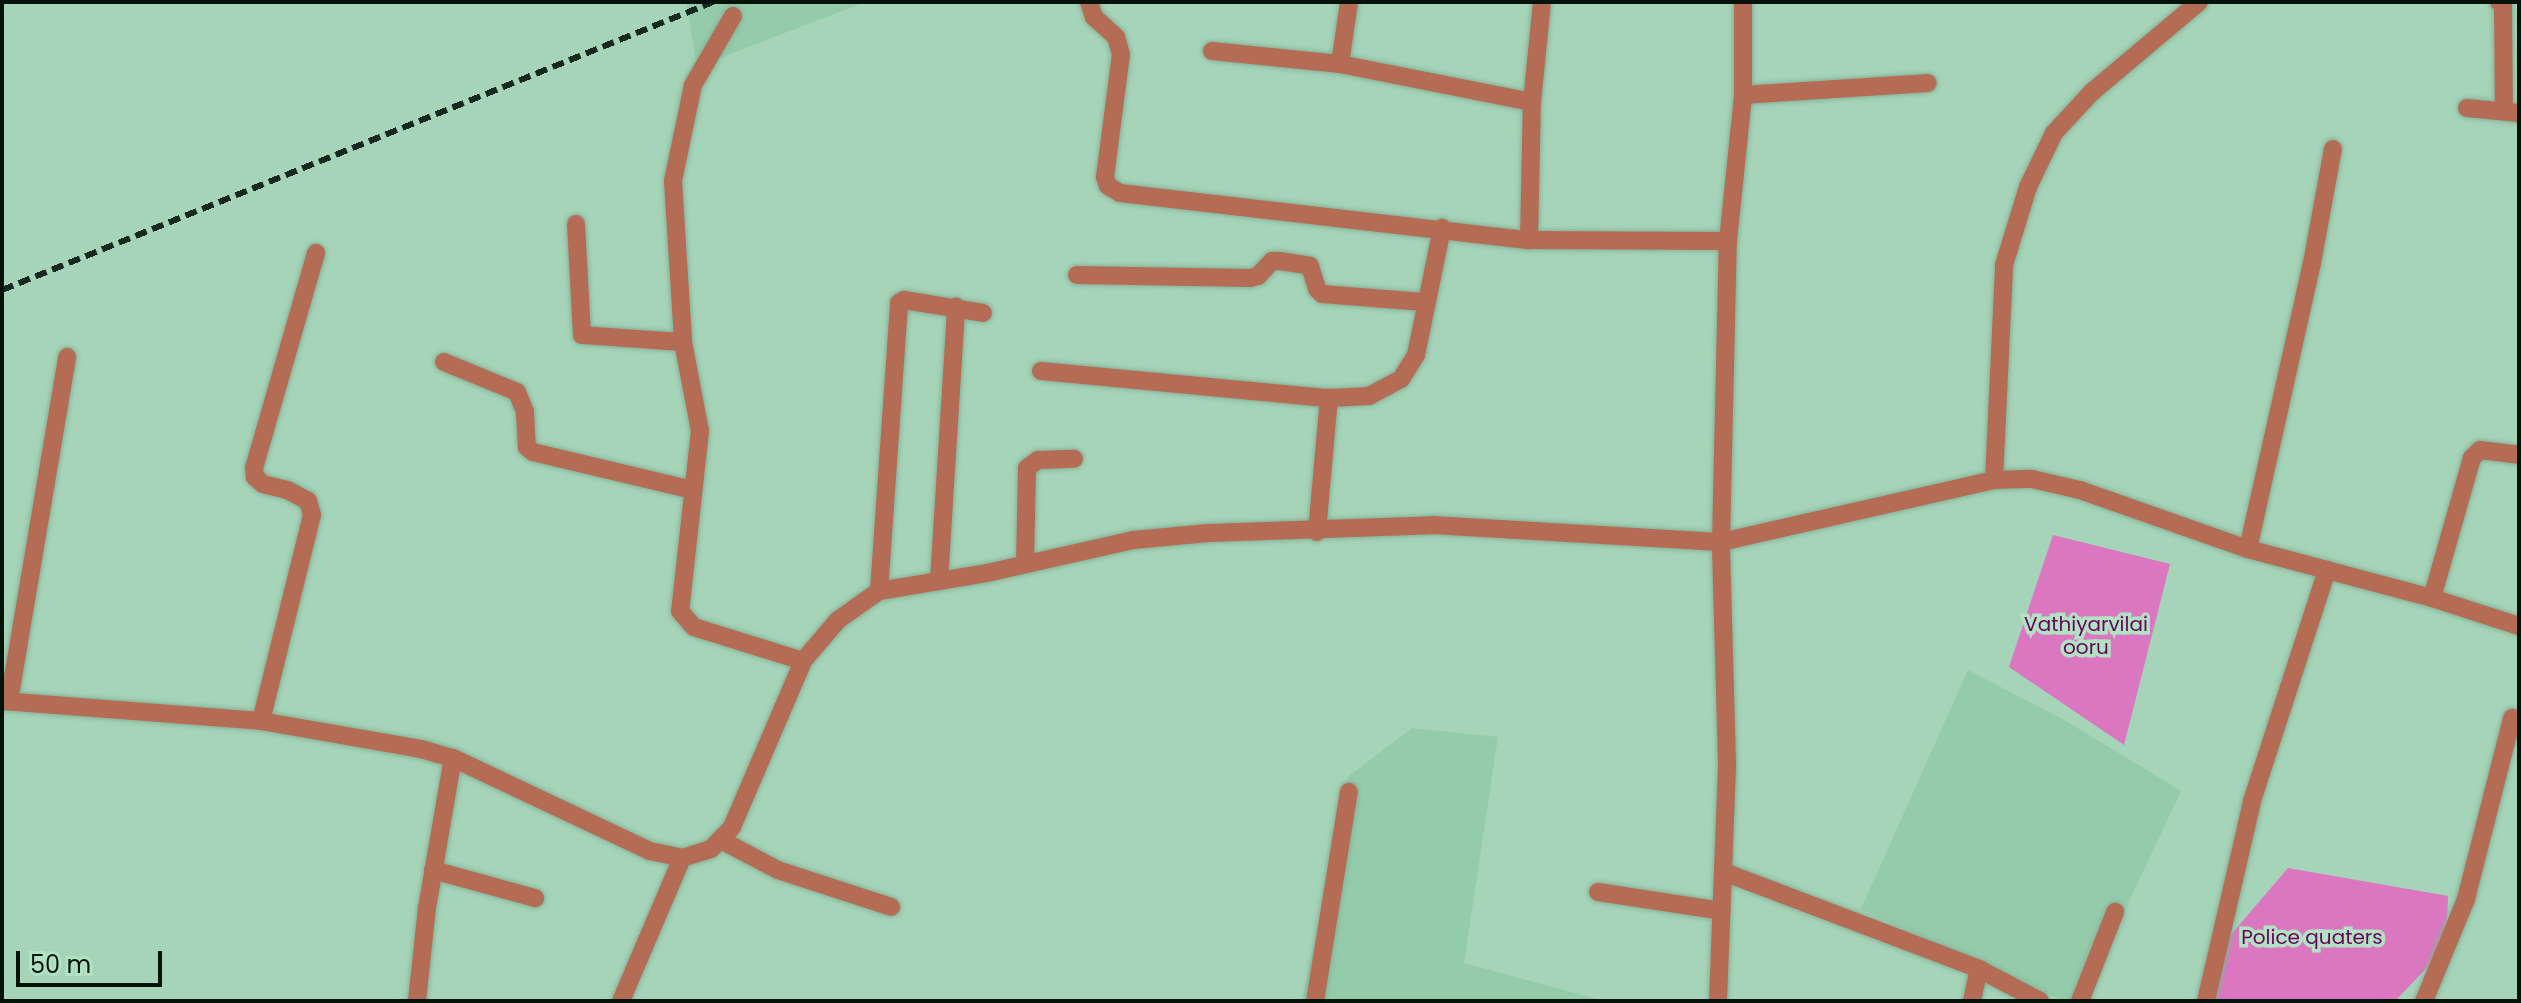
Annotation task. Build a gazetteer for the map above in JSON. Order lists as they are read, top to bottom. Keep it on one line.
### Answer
{"parks":["Vathiyarvilai ooru","Police quaters"],"scale_bar":"50 m"}
